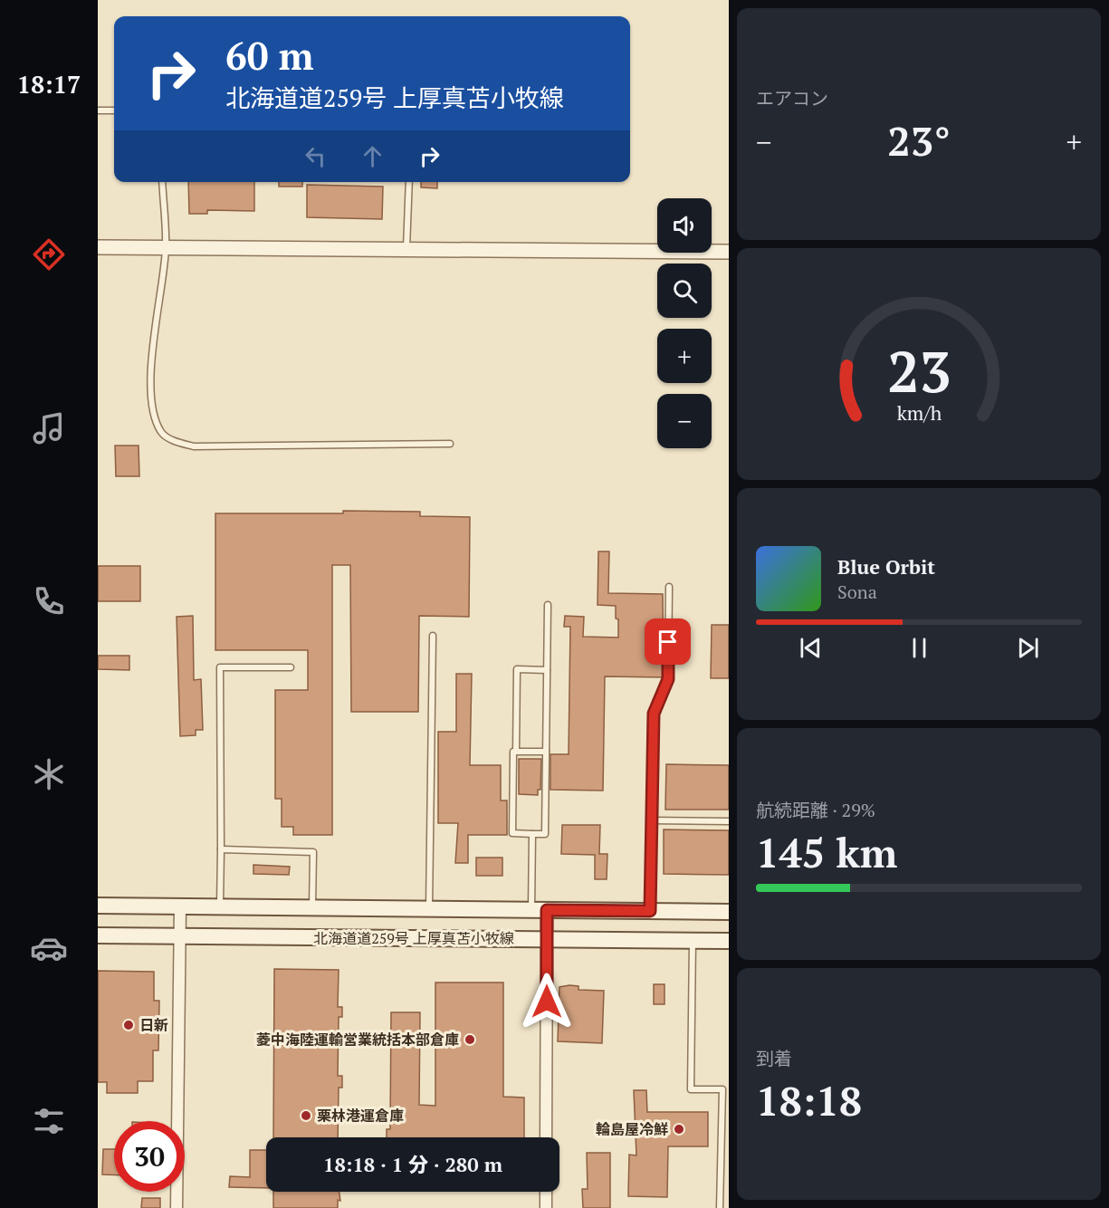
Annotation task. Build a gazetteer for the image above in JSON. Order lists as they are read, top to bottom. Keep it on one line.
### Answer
{"streets":{"main road":["北海道道259号 上厚真苫小牧線"]},"places":["日新","菱中海陸運輸営業統括本部倉庫","栗林港運倉庫","輪島屋冷鮮"],"page":{"tabs":"18:17","tile":["エアコン",["航続距離 · 29%","145 km"],["到着","18:18"]],"turn":["60 m","北海道道259号 上厚真苫小牧線"],"heat":["−","23°","+"],"map_buttons":["+","−"],"song":["Blue Orbit","Sona"],"limit":"30","trip":"18:18 · 1 分 · 280 m","gauge":["23","km/h"]}}
